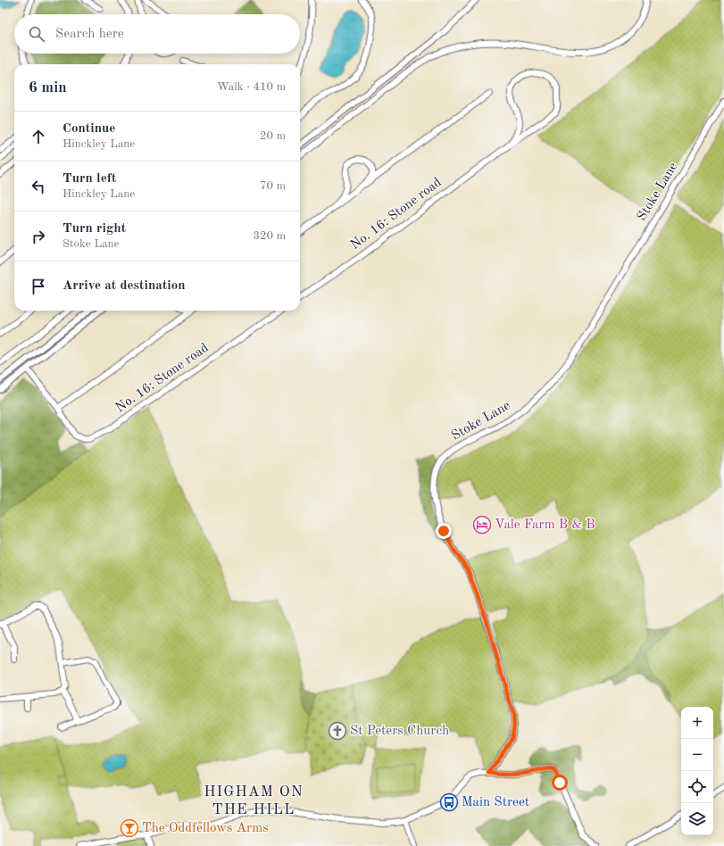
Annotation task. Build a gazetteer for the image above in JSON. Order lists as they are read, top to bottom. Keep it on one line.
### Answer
{"streets":{"street":["Stoke Lane","No. 16: Stone road"]},"districts":["HIGHAM ON THE HILL"],"places":{"hotel":["Vale Farm B & B"],"church":["St Peters Church"],"bus stop":["Main Street"],"bar":["The Oddfellows Arms"]},"page":{"search":"Search here","heading":["6 min","Walk · 410 m"],"list":[["Continue","Hinckley Lane","20 m"],["Turn left","Hinckley Lane","70 m"],["Turn right","Stoke Lane","320 m"],"Arrive at destination"],"map_buttons":["+","−"]}}
